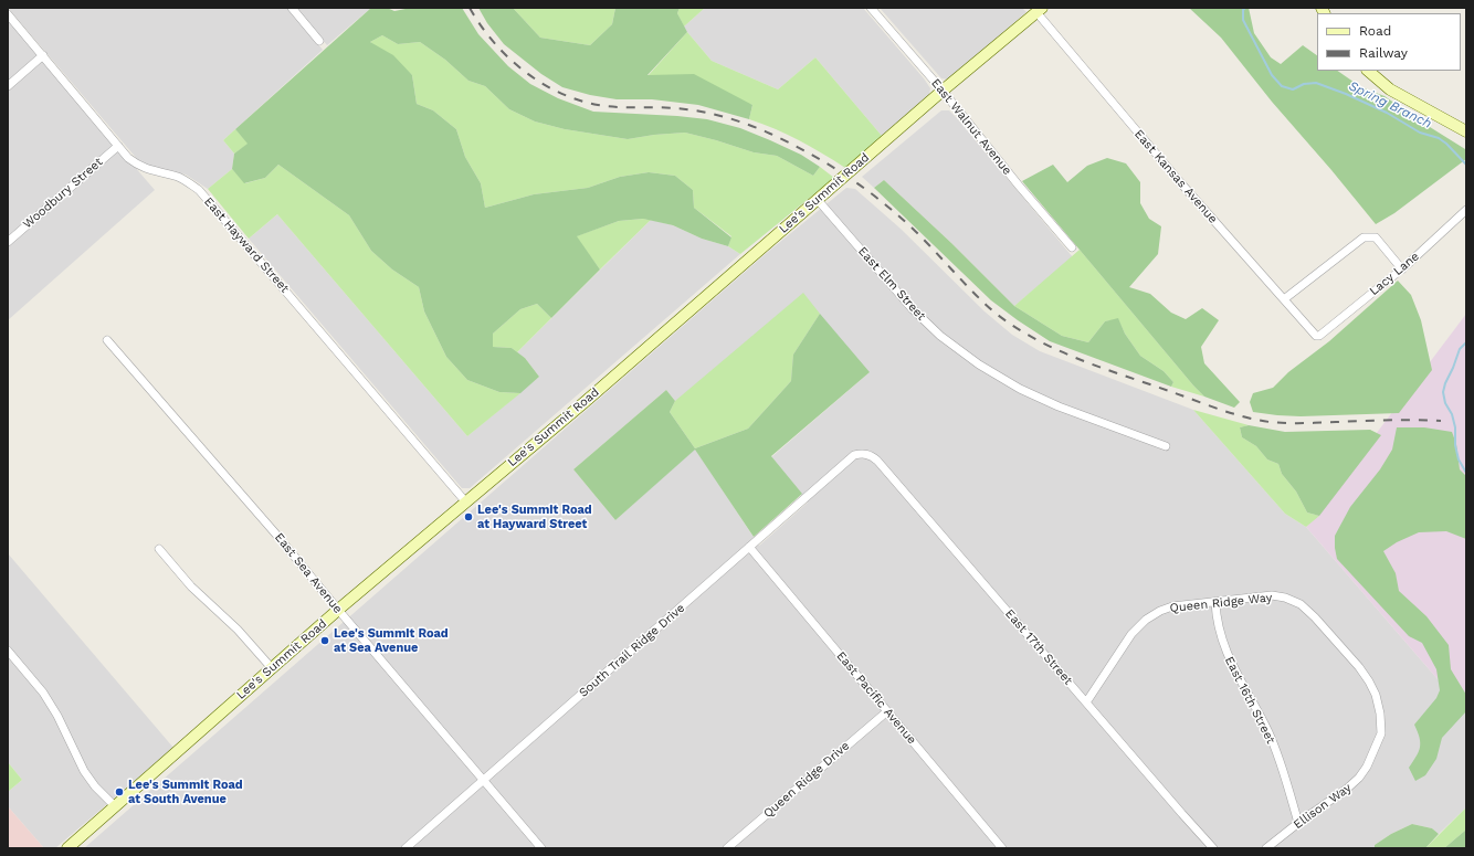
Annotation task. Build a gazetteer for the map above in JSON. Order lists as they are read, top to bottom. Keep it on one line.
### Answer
{"streets":{"main road":["Lee's Summit Road"],"street":["East Walnut Avenue","East Kansas Avenue","Woodbury Street","East Hayward Street","Lacy Lane","East Elm Street","East Sea Avenue","Queen Ridge Way","East 17th Street","South Trail Ridge Drive","East Pacific Avenue","East 16th Street","Queen Ridge Drive","Ellison Way"]},"crossings":[["East Walnut Avenue","Lee's Summit Road"],["East Kansas Avenue","Lee's Summit Road"],["East Kansas Avenue","Lacy Lane"],["Woodbury Street","East Hayward Street"],["Lee's Summit Road","East Hayward Street"],["Lee's Summit Road","East Elm Street"],["Lee's Summit Road","East Sea Avenue"],["East Sea Avenue","South Trail Ridge Drive"],["Queen Ridge Way","East 17th Street"],["Queen Ridge Way","East 16th Street"],["Queen Ridge Way","Ellison Way"],["East 17th Street","South Trail Ridge Drive"],["South Trail Ridge Drive","East Pacific Avenue"],["East Pacific Avenue","Queen Ridge Drive"],["East 16th Street","Ellison Way"]],"water":["Spring Branch"],"places":["Lee's Summit Road at Hayward Street","Lee's Summit Road at Sea Avenue","Lee's Summit Road at South Avenue"],"legend":["Road","Railway"]}
